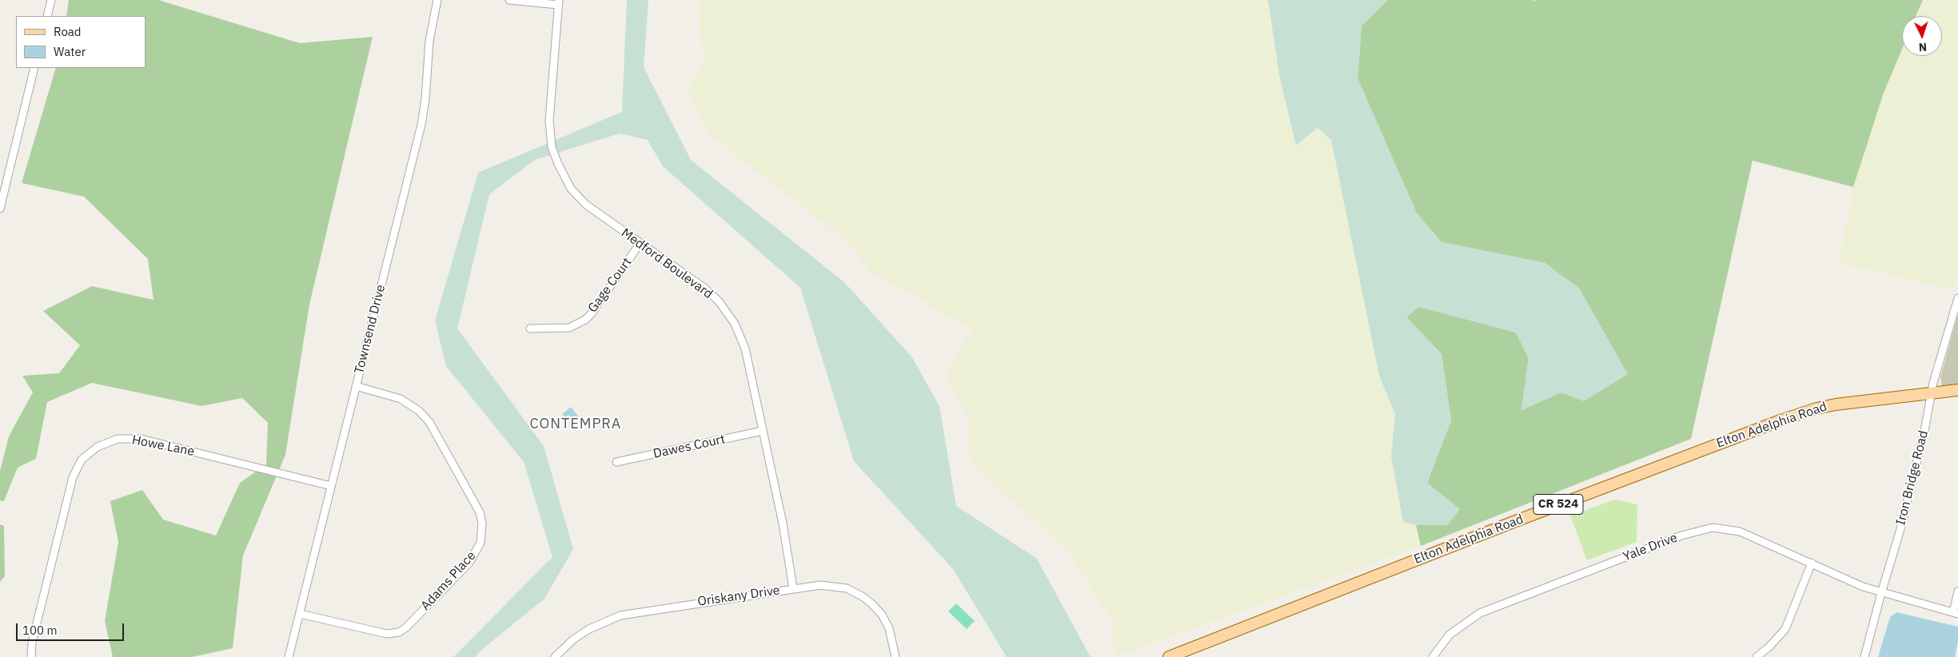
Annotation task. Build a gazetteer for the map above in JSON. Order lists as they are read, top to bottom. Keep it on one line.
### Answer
{"streets":{"main road":["Elton Adelphia Road","CR 524"],"street":["Medford Boulevard","Gage Court","Townsend Drive","Howe Lane","Dawes Court","Iron Bridge Road","Yale Drive","Adams Place","Oriskany Drive"]},"crossings":[["Medford Boulevard","Gage Court"],["Medford Boulevard","Dawes Court"],["Medford Boulevard","Oriskany Drive"],["Townsend Drive","Howe Lane"],["Townsend Drive","Adams Place"],["Elton Adelphia Road","Iron Bridge Road"],["Iron Bridge Road","Yale Drive"]],"districts":["CONTEMPRA"],"legend":["Road","Water"],"scale_bar":"100 m","north":"bottom"}
